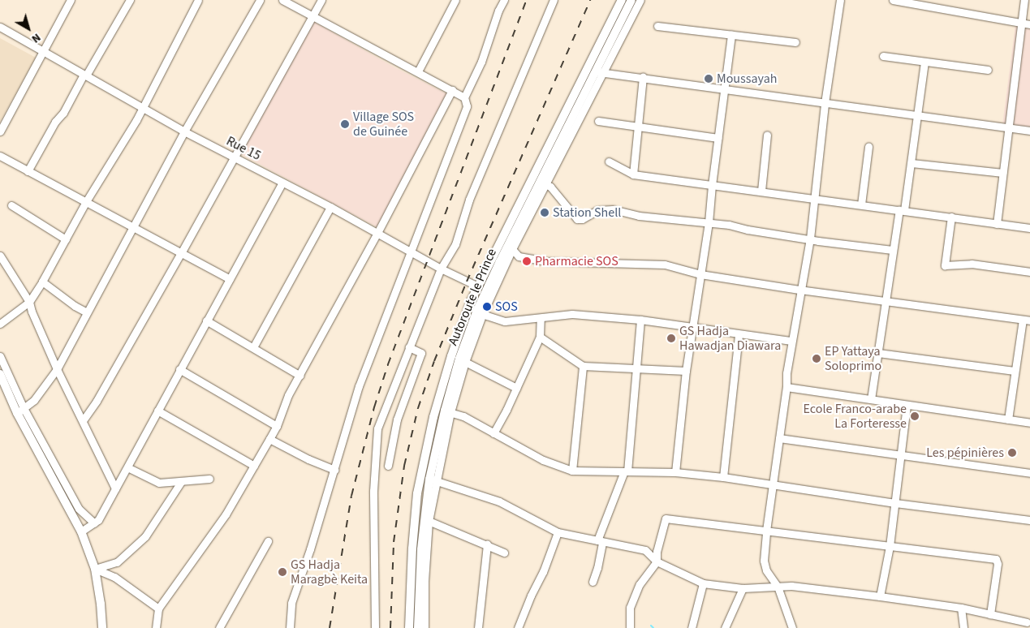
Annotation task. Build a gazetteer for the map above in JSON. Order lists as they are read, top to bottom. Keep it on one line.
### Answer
{"streets":{"main road":["Autoroute le Prince"],"street":["Rue 15"]},"crossings":[["Rue 15","Autoroute le Prince"]],"places":["Moussayah","Village SOS de Guinée","Station Shell","Pharmacie SOS","SOS","GS Hadja Hawadjan Diawara","EP Yattaya Soloprimo","Ecole Franco-arabe La Forteresse","Les pépinières","GS Hadja Maragbè Keita"],"north":"bottom right"}
